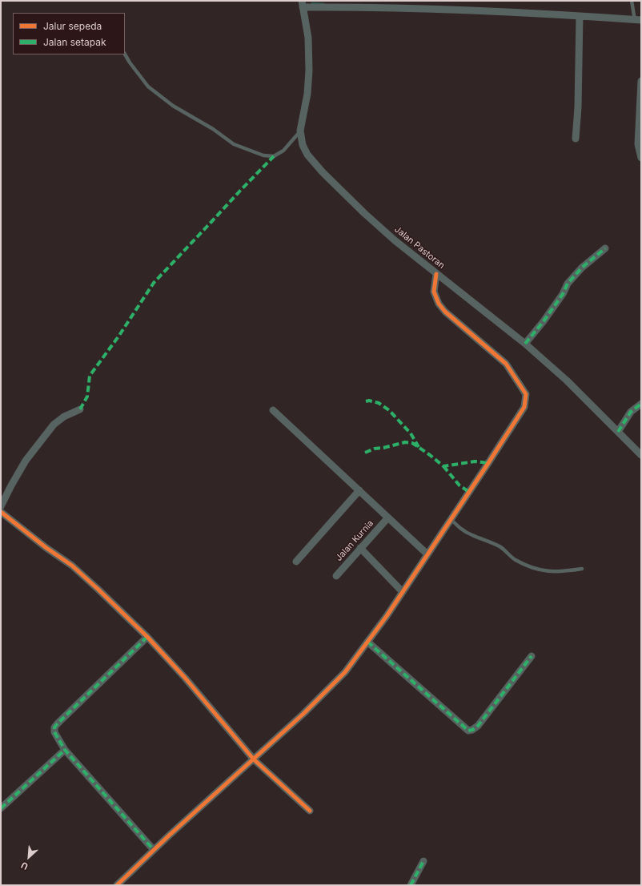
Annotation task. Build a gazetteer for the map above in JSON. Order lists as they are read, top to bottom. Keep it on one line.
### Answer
{"streets":{"street":["Jalan Pastoran","Jalan Kurnia"]},"legend":["Jalur sepeda","Jalan setapak"],"north":"bottom left"}
